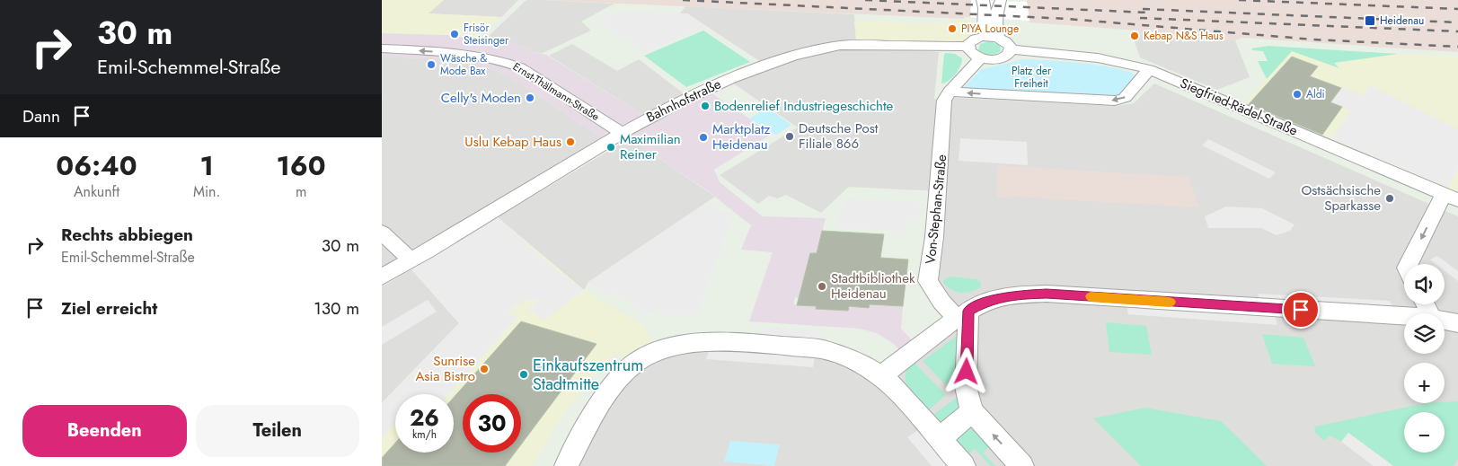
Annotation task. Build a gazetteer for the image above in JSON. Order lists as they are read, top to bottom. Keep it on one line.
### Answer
{"streets":{"street":["Ernst-Thälmann-Straße","Bahnhofstraße","Siegfried-Rädel-Straße","Von-Stephan-Straße"]},"crossings":[["Ernst-Thälmann-Straße","Bahnhofstraße"]],"one_way":["Ernst-Thälmann-Straße"],"parks":["Platz der Freiheit"],"places":{"transit":["Heidenau"],"other":["PIYA Lounge","Frisör Steisinger","Kebap N&S Haus","Wäsche & Mode Bax","Aldi","Celly's Moden","Bodenrelief Industriegeschichte","Deutsche Post Filiale 866","Marktplatz Heidenau","Uslu Kebap Haus","Maximilian Reiner","Ostsächsische Sparkasse","Stadtbibliothek Heidenau","Sunrise Asia Bistro","Einkaufszentrum Stadtmitte"]},"page":{"turn":["30 m","Emil-Schemmel-Straße"],"then":"Dann","eta":["06:40","Ankunft","1","Min.","160","m"],"list":[{"name":"Rechts abbiegen","note":"Emil-Schemmel-Straße","value":"30 m"},{"name":"Ziel erreicht","value":"130 m"}],"map_buttons":["+","−"],"speed":"26 km/h","limit":"30","buttons":["Beenden","Teilen"]}}
